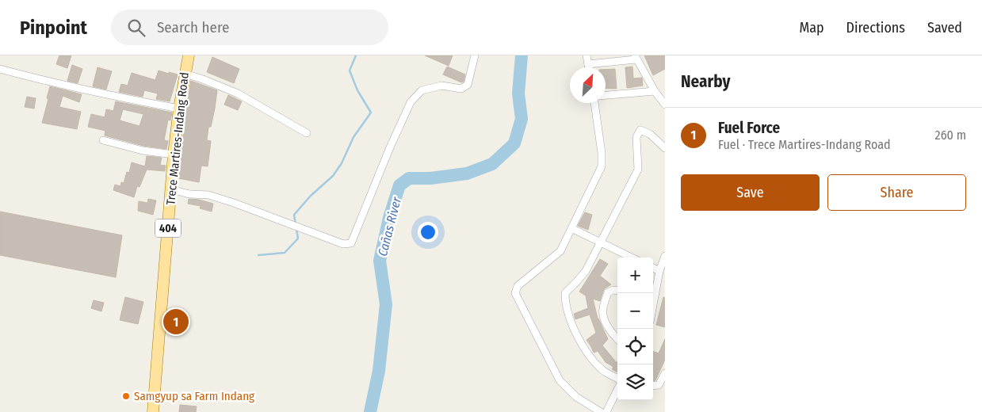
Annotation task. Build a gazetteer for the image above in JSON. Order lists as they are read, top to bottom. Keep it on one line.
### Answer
{"streets":{"main road":["Trece Martires-Indang Road","404"]},"water":["Cañas River"],"places":["Samgyup sa Farm Indang"],"north":"top right","page":{"header":"Pinpoint","search":"Search here","nav":["Map","Directions","Saved"],"heading":"Nearby","list":[{"mark":"1","name":"Fuel Force","note":"Fuel · Trece Martires-Indang Road","value":"260 m"}],"buttons":["Save","Share"],"map_buttons":["+","−"],"pins":"1"}}
